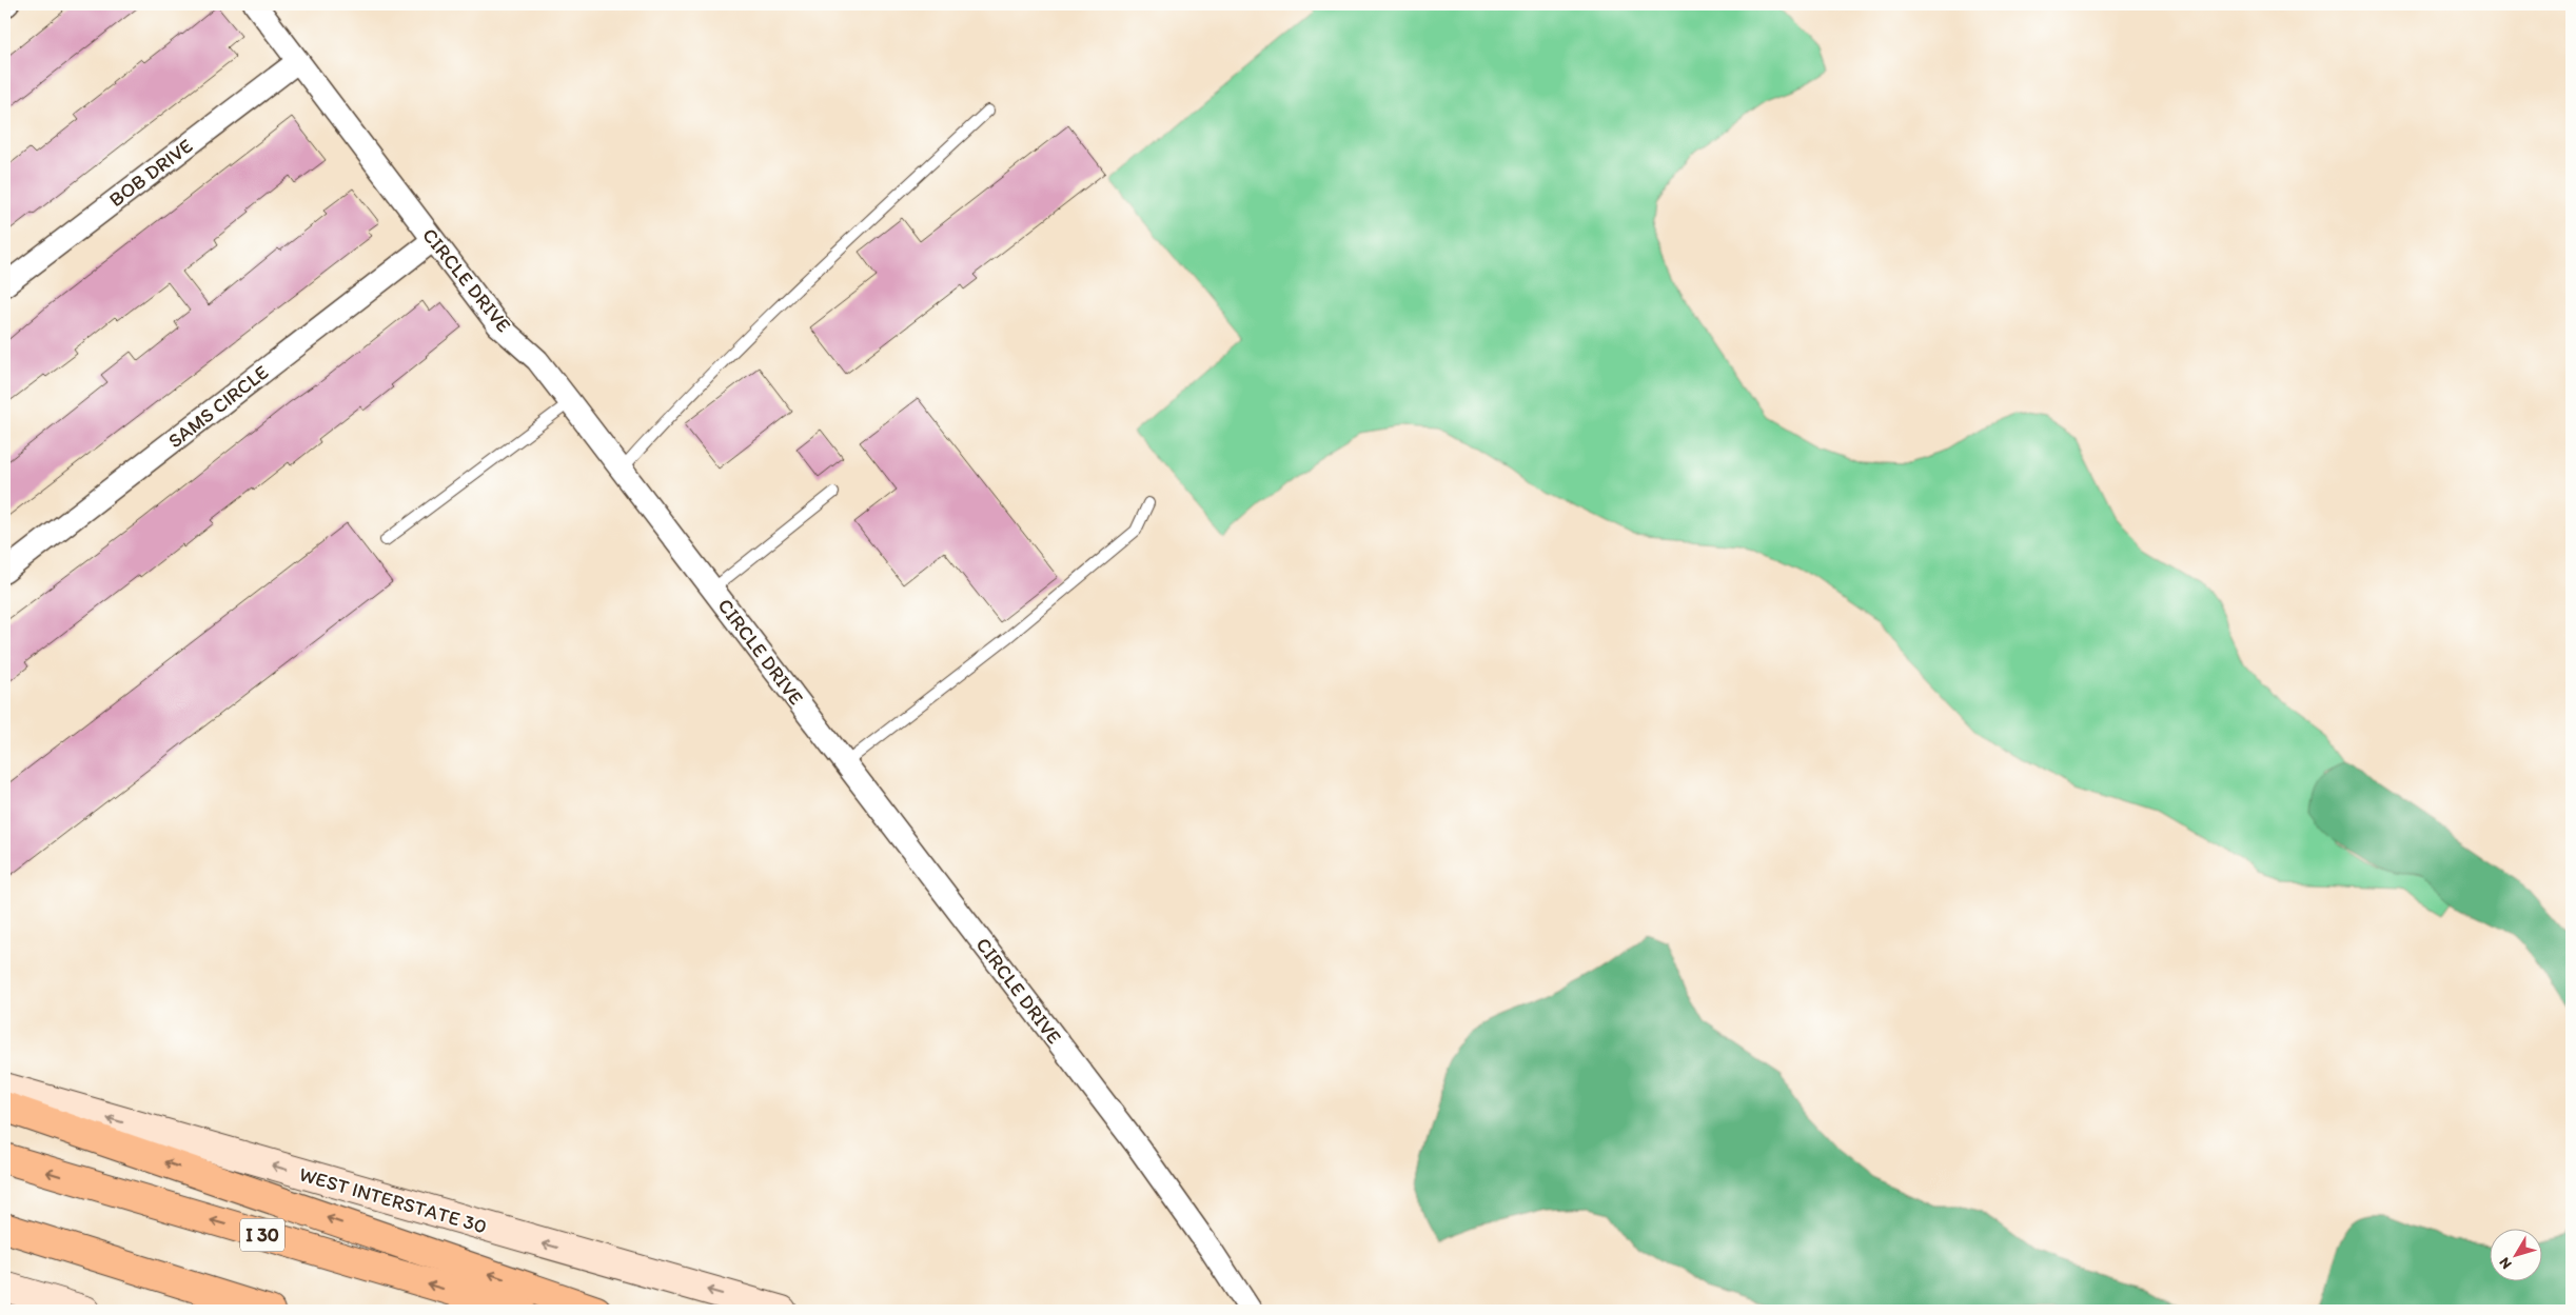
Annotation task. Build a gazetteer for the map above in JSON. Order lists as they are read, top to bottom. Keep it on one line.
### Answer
{"streets":{"highway":["I 30"],"main road":["WEST INTERSTATE 30"],"street":["BOB DRIVE","CIRCLE DRIVE","SAMS CIRCLE"]},"crossings":[["BOB DRIVE","CIRCLE DRIVE"],["CIRCLE DRIVE","SAMS CIRCLE"]],"one_way":["WEST INTERSTATE 30"],"north":"bottom left"}
